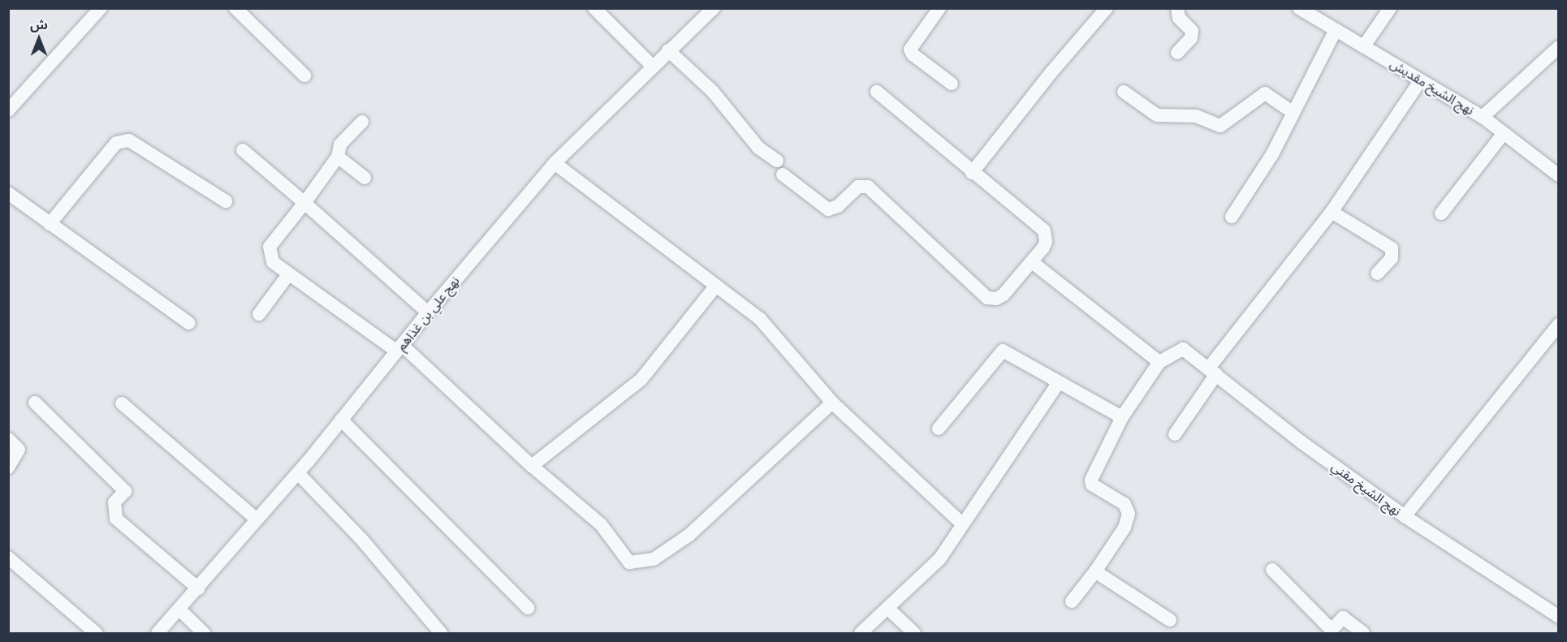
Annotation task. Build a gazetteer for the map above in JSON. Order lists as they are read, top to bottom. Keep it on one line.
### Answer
{"streets":{"street":["نهج الشيخ مقديش","نهج علي بن غذاهم","نهج الشيخ مقني"]},"north":"top"}
